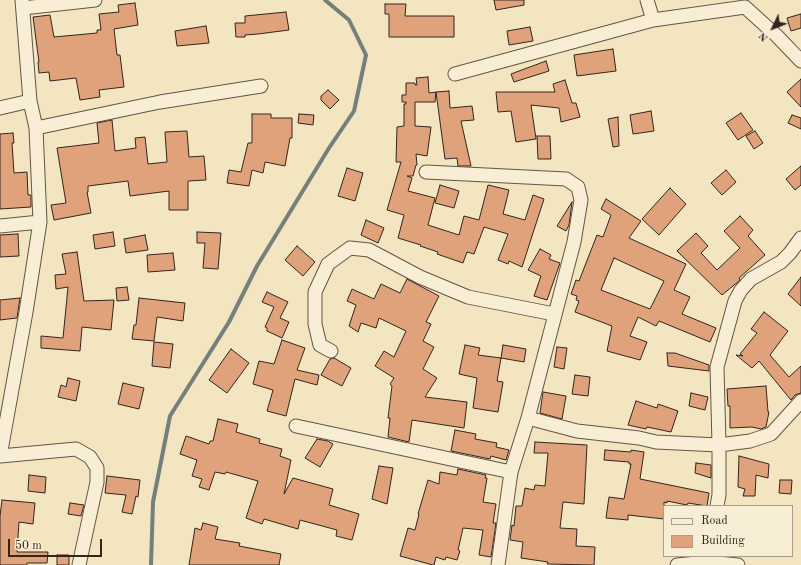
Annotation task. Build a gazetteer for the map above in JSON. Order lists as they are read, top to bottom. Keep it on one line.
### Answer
{"legend":["Road","Building"],"scale_bar":"50 m","north":"bottom left"}
